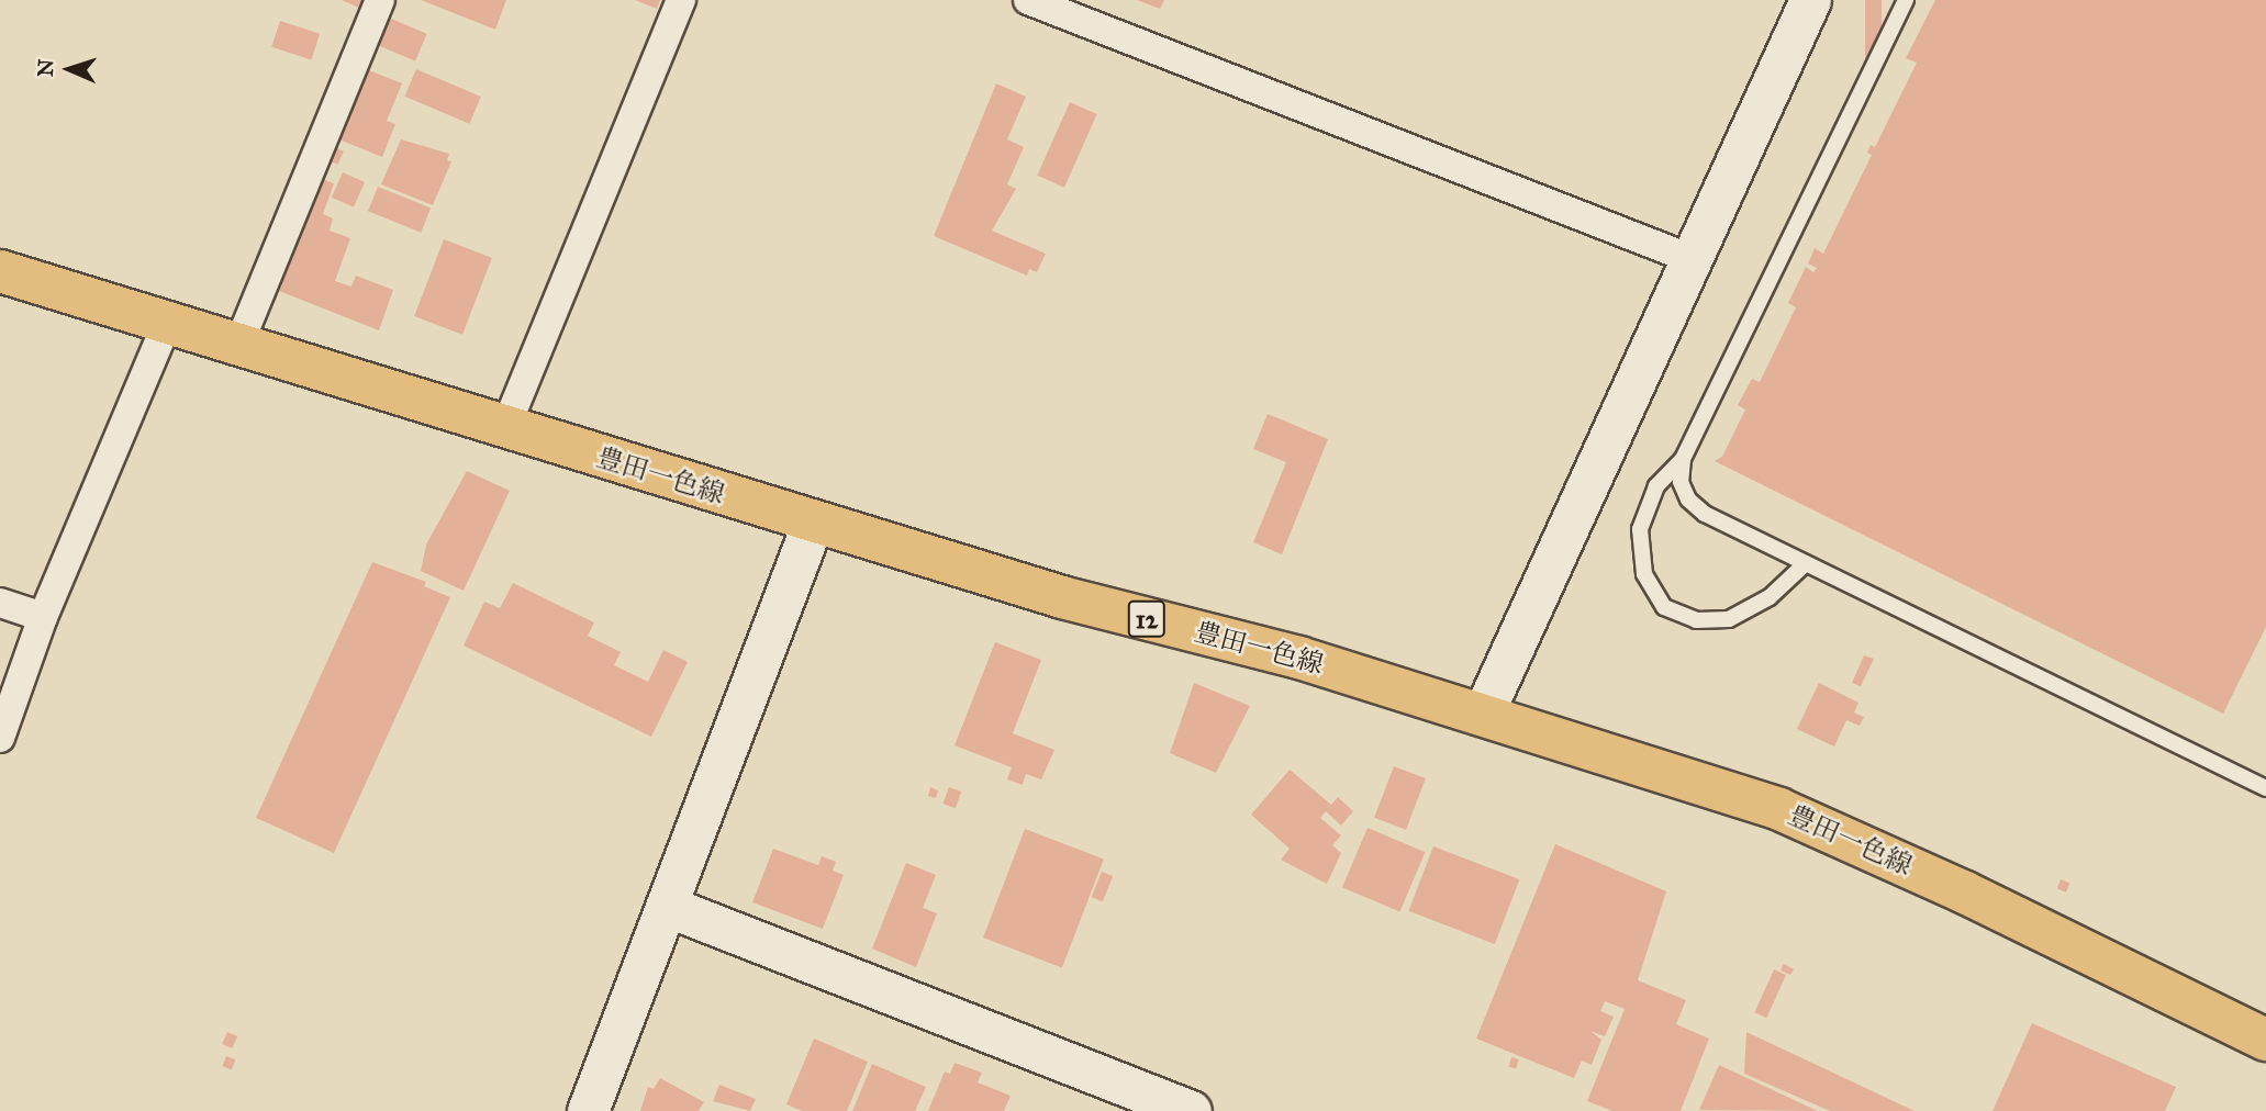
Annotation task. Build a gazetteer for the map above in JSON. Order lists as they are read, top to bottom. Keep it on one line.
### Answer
{"streets":{"main road":["豊田一色線","12"]},"north":"left"}
